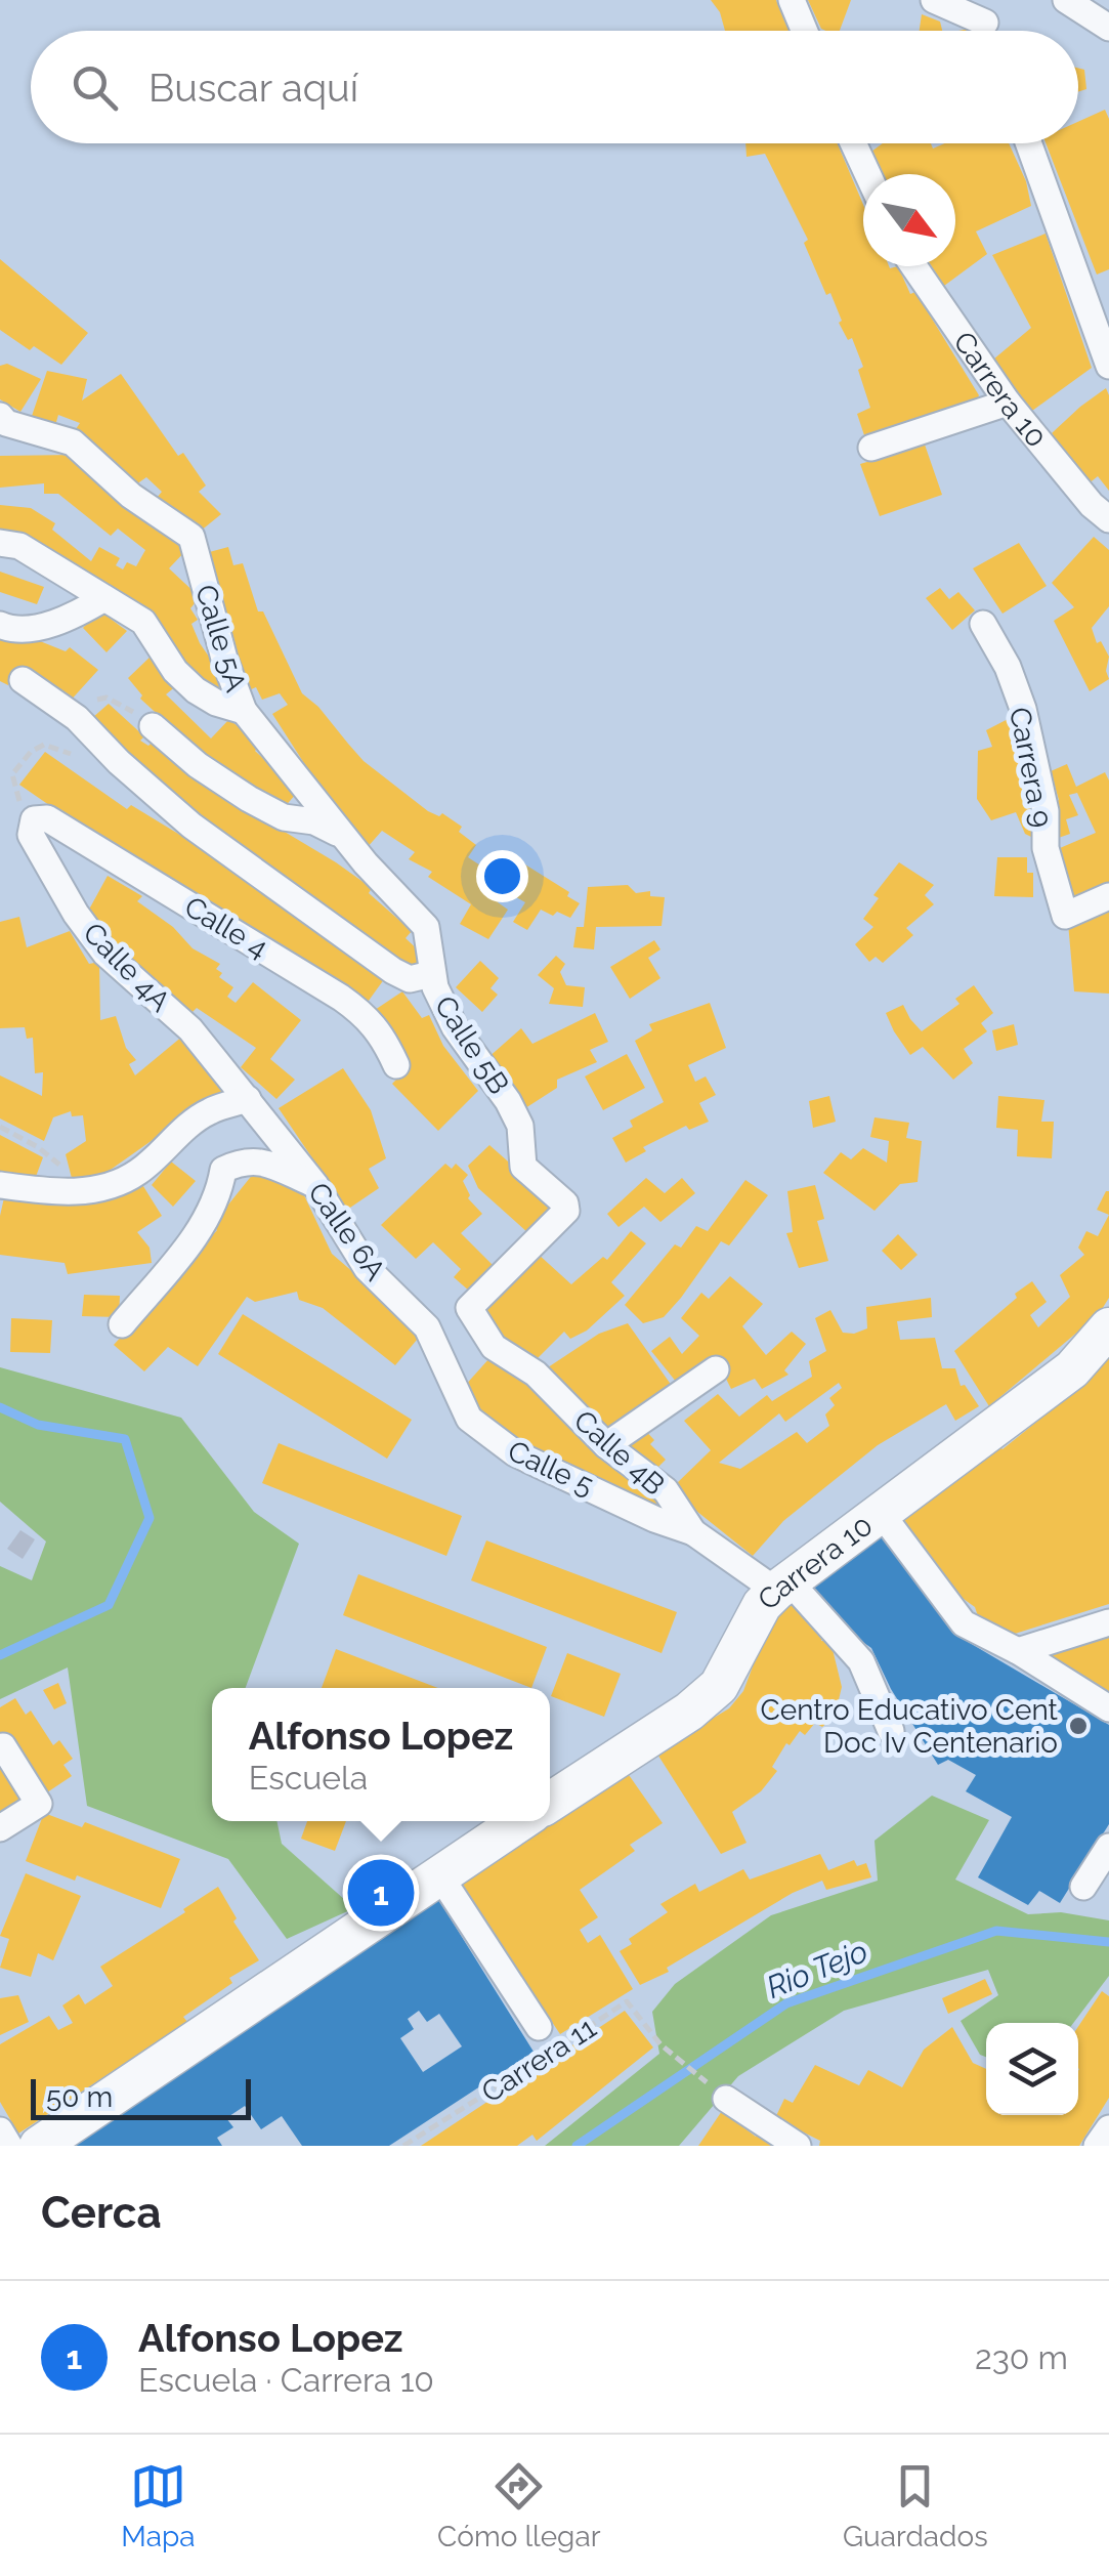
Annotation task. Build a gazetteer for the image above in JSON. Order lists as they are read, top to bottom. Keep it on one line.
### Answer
{"streets":{"street":["Carrera 10","Calle 5A","Carrera 9","Calle 4","Calle 4A","Calle 5B","Calle 6A","Calle 4B","Calle 5"],"path":["Carrera 11"]},"crossings":[["Carrera 10","Calle 4B"],["Calle 5A","Calle 5B"],["Calle 4","Calle 4A"],["Calle 4A","Calle 6A"],["Calle 5B","Calle 4B"],["Calle 6A","Calle 5"],["Calle 4B","Calle 5"]],"water":["Rio Tejo"],"places":["Centro Educativo Cent Doc Iv Centenario"],"scale_bar":"50 m","north":"bottom right","page":{"search":"Buscar aquí","popup":["Alfonso Lopez","Escuela"],"pins":"1","scale":"50 m","heading":"Cerca","list":[{"mark":"1","name":"Alfonso Lopez","note":"Escuela · Carrera 10","value":"230 m"}],"nav":["Mapa","Cómo llegar","Guardados"]}}
